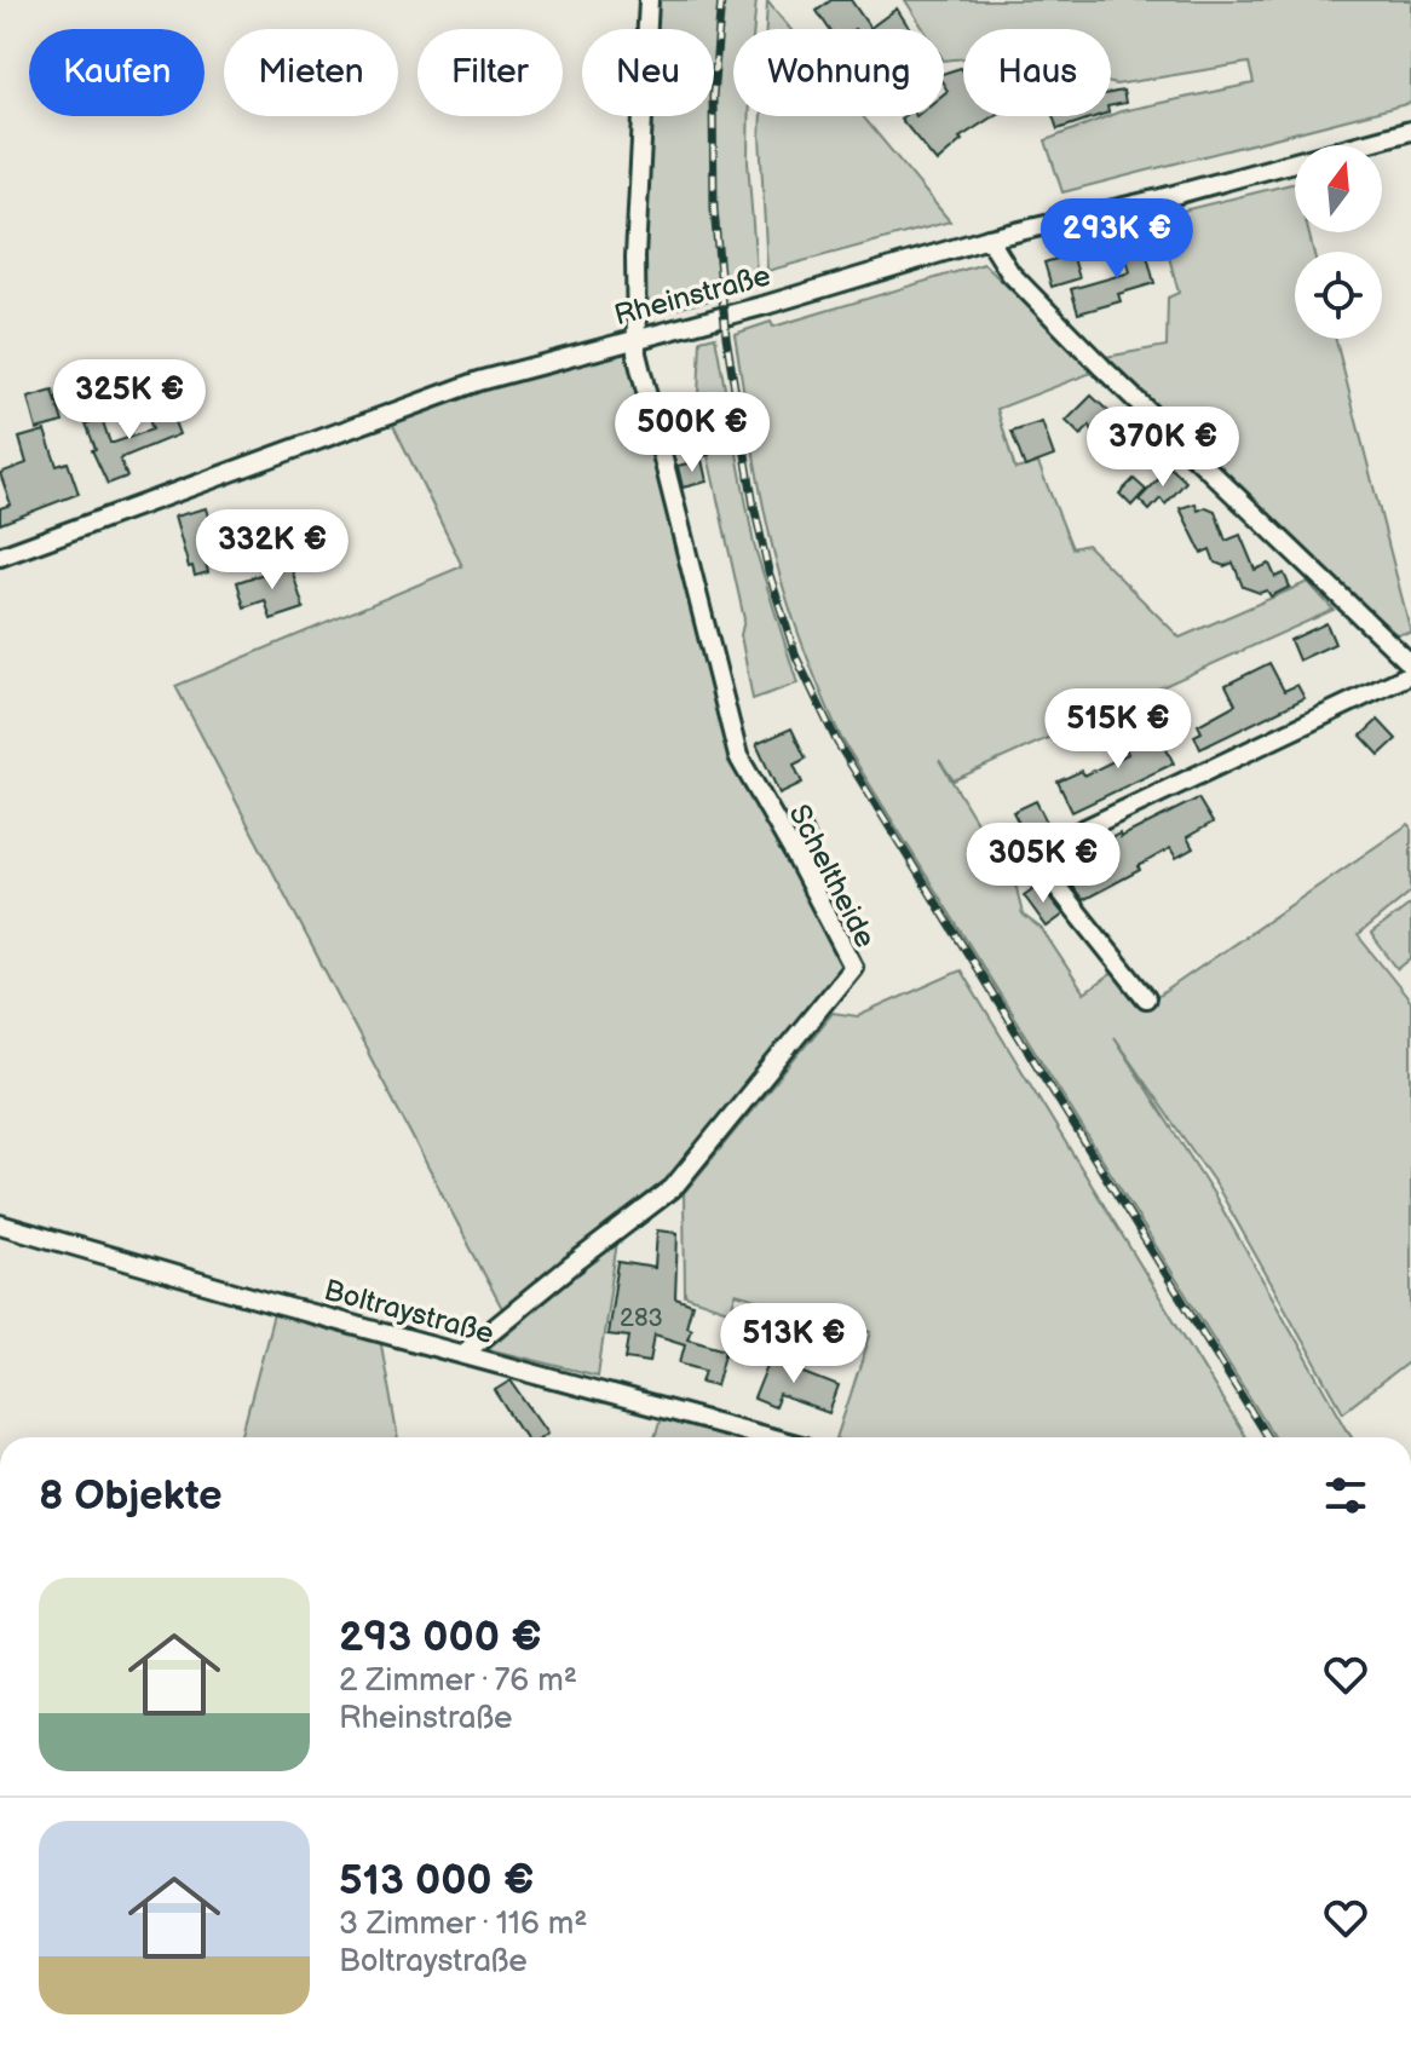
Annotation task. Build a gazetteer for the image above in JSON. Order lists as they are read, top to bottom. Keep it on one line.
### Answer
{"streets":{"street":["Rheinstraße","Scheltheide","Boltraystraße"]},"crossings":[["Rheinstraße","Scheltheide"],["Scheltheide","Boltraystraße"]],"house_numbers":["283"],"north":"top","page":{"chip":["Kaufen","Mieten","Filter","Neu","Wohnung","Haus"],"price":["293K €","325K €","500K €","370K €","332K €","515K €","305K €","513K €"],"heading":"8 Objekte","list":[{"name":"293 000 €","note":"2 Zimmer · 76 m² · Rheinstraße"},{"name":"513 000 €","note":"3 Zimmer · 116 m² · Boltraystraße"}]}}
